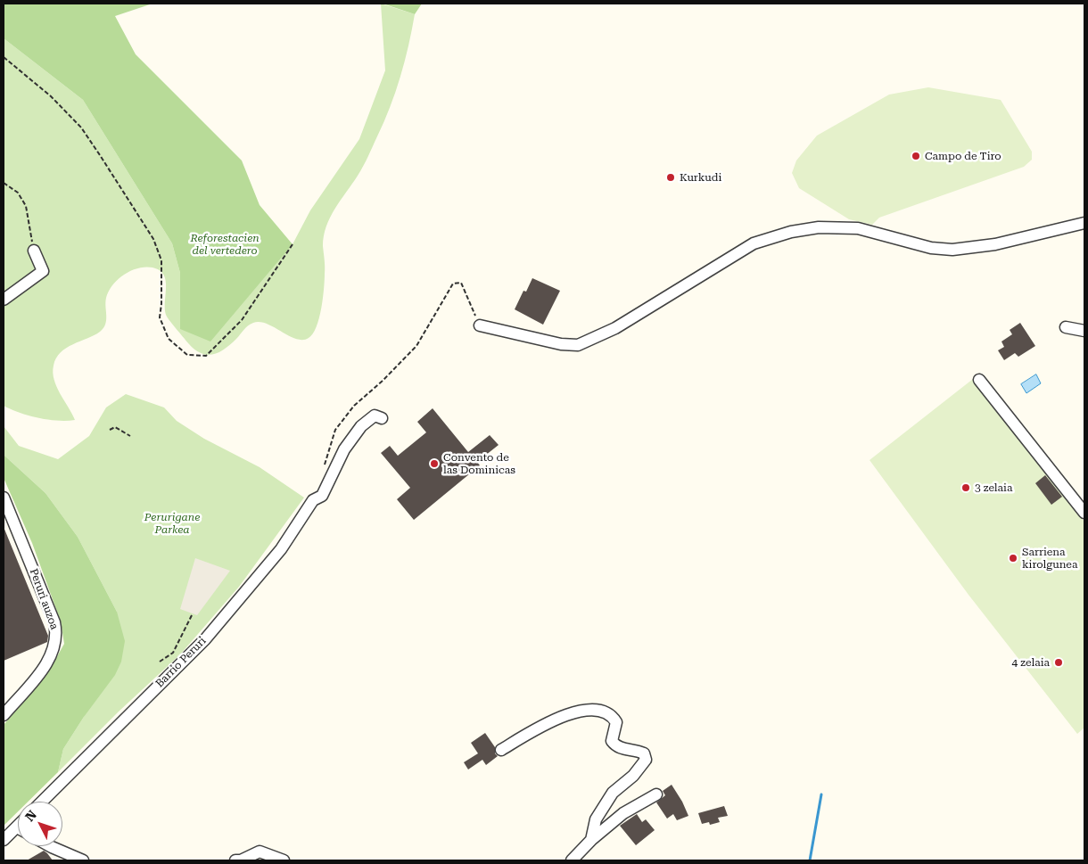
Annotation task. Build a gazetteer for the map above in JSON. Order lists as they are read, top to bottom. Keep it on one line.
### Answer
{"streets":{"street":["Peruri auzoa","Barrio Peruri"]},"parks":["Reforestacien del vertedero","Perurigane Parkea"],"places":["Campo de Tiro","Kurkudi","Convento de las Dominicas","3 zelaia","Sarriena kirolgunea","4 zelaia"],"north":"top left"}
